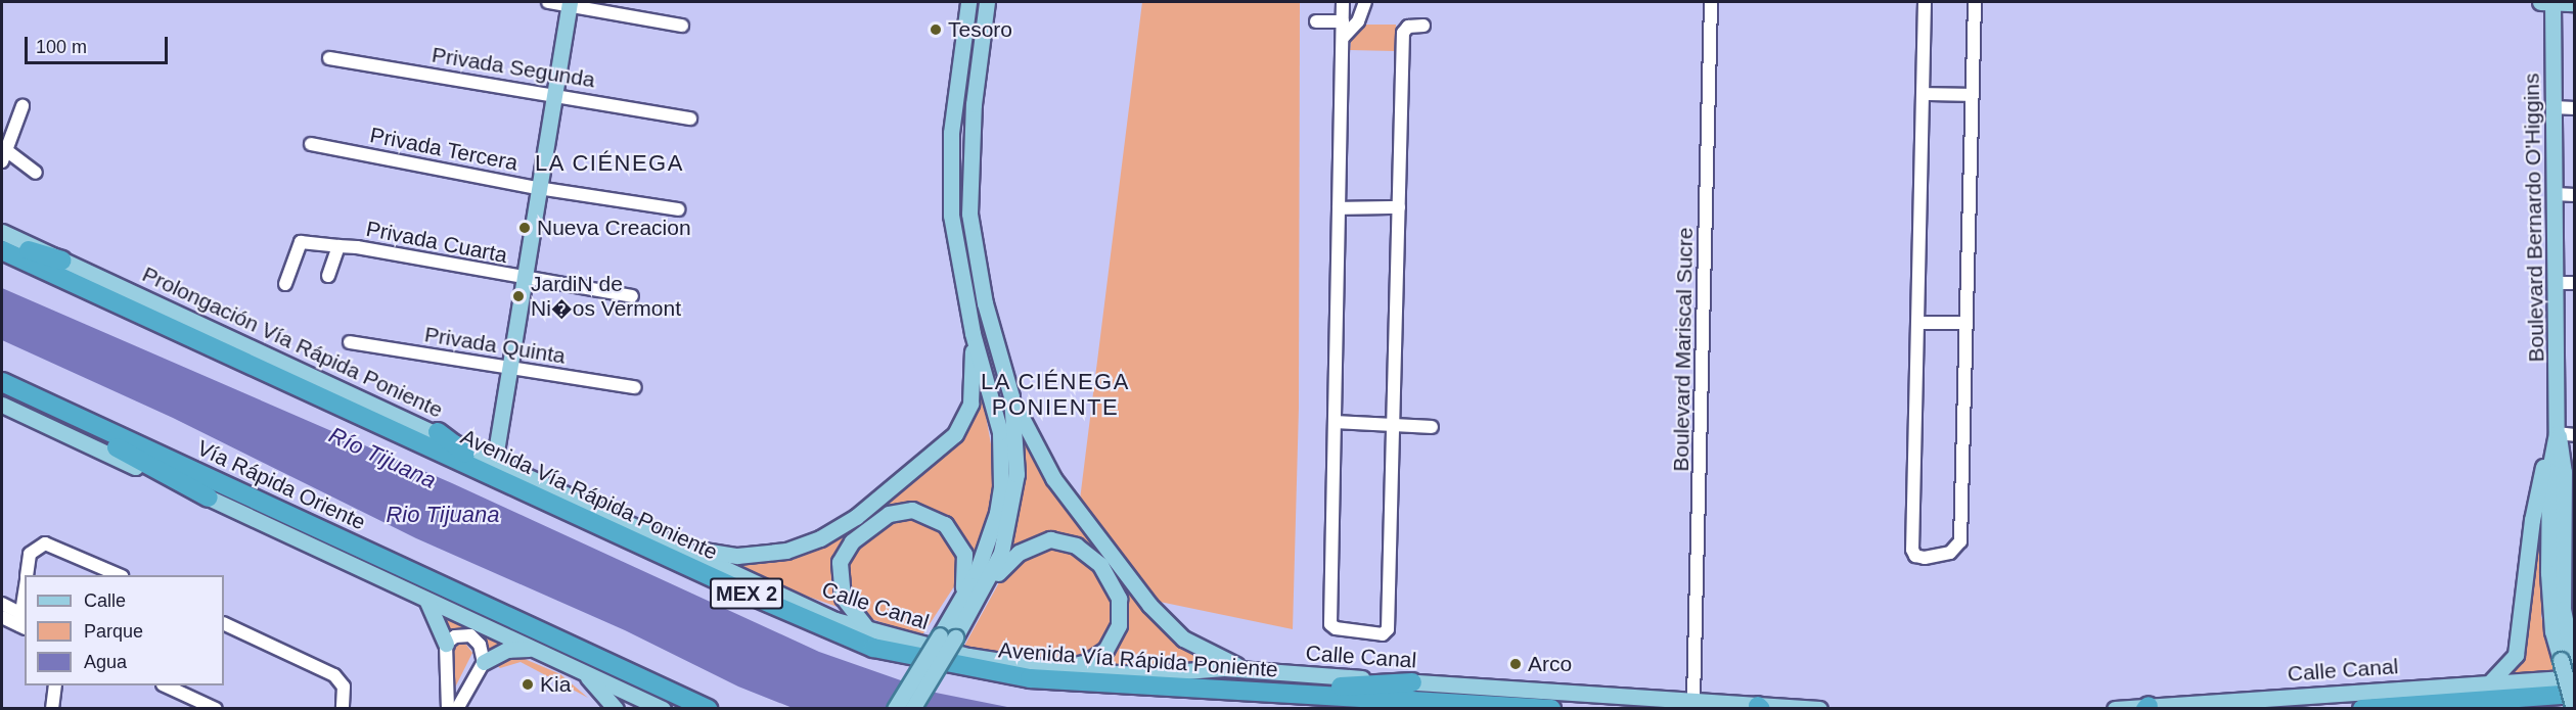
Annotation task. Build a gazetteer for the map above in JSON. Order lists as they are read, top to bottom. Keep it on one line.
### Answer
{"streets":{"highway":["Vía Rápida Oriente","Avenida Vía Rápida Poniente","MEX 2"],"main road":["Boulevard Bernardo O'Higgins","Prolongación Vía Rápida Poniente","Calle Canal"],"street":["Privada Segunda","Privada Tercera","Privada Cuarta","Privada Quinta","Boulevard Mariscal Sucre"]},"crossings":[["Prolongación Vía Rápida Poniente","Calle Canal"],["Boulevard Mariscal Sucre","Calle Canal"]],"districts":["LA CIÉNEGA","LA CIÉNEGA PONIENTE"],"water":["Río Tijuana","Rio Tijuana"],"places":["Tesoro","Nueva Creacion","JardiN de Ni�os Vermont","Arco","Kia"],"legend":["Calle","Parque","Agua"],"scale_bar":"100 m"}
